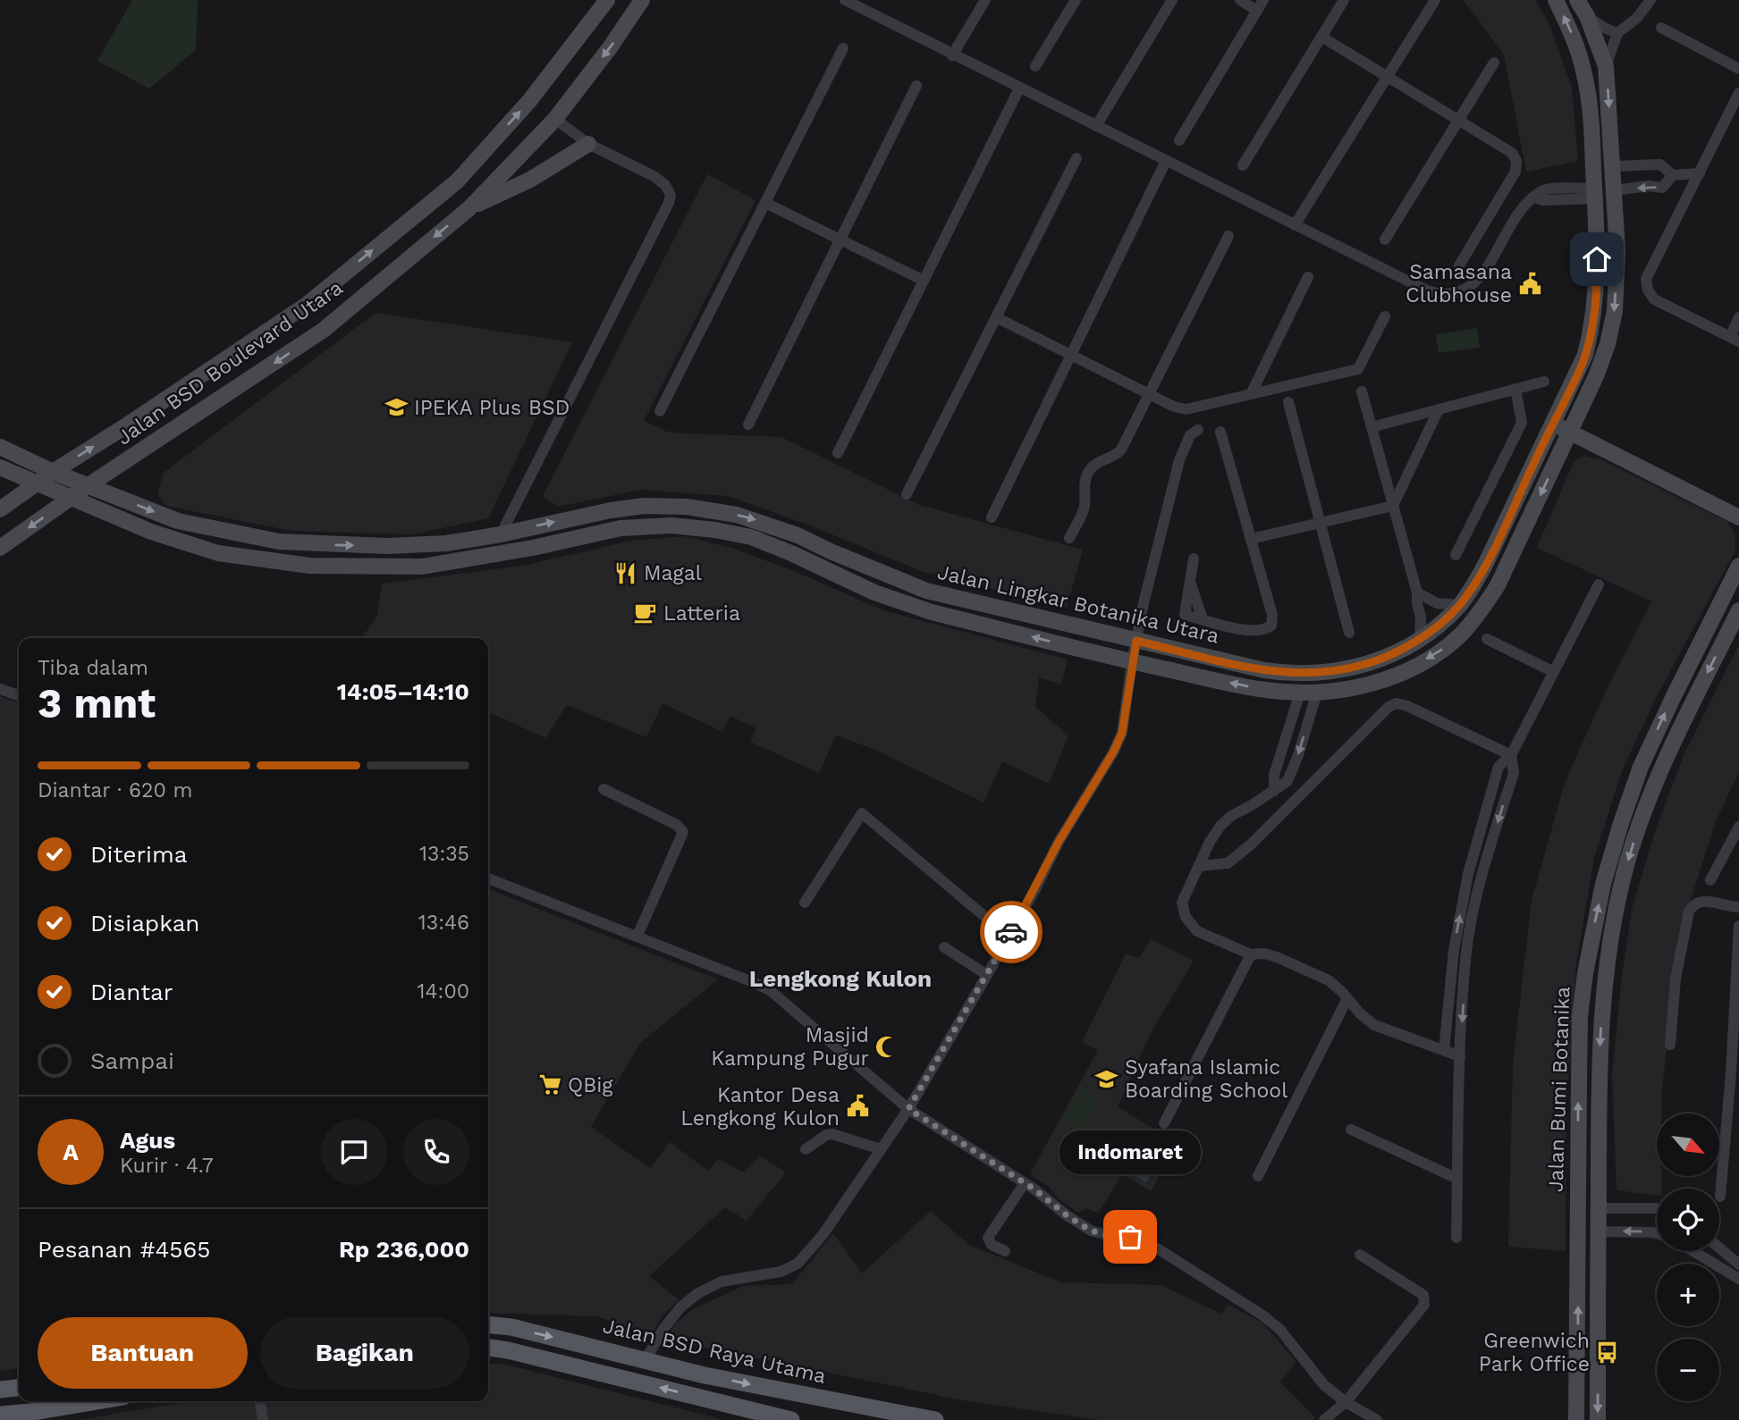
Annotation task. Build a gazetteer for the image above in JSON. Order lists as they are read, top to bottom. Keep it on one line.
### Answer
{"streets":{"main road":["Jalan BSD Raya Utama"],"street":["Jalan BSD Boulevard Utara","Jalan Lingkar Botanika Utara","Jalan Bumi Botanika"]},"crossings":[["Jalan BSD Boulevard Utara","Jalan Lingkar Botanika Utara"]],"districts":["Lengkong Kulon"],"places":{"public building":["Samasana Clubhouse","Kantor Desa Lengkong Kulon"],"school or university":["IPEKA Plus BSD","Syafana Islamic Boarding School"],"restaurant":["Magal"],"cafe":["Latteria"],"mosque":["Masjid Kampung Pugur"],"supermarket":["QBig"],"other":["Indomaret"],"bus stop":["Greenwich Park Office"]},"north":"bottom right","page":{"heading":["3 mnt","Tiba dalam","14:05–14:10"],"panel":["Agus","Kurir · 4.7","Pesanan #4565","Rp 236,000"],"bar":"Diantar · 620 m","list":[["Diterima","13:35"],["Disiapkan","13:46"],["Diantar","14:00"],"Sampai"],"map_buttons":["+","−"],"round":"A","bubble":"Indomaret","buttons":["Bantuan","Bagikan"]}}
